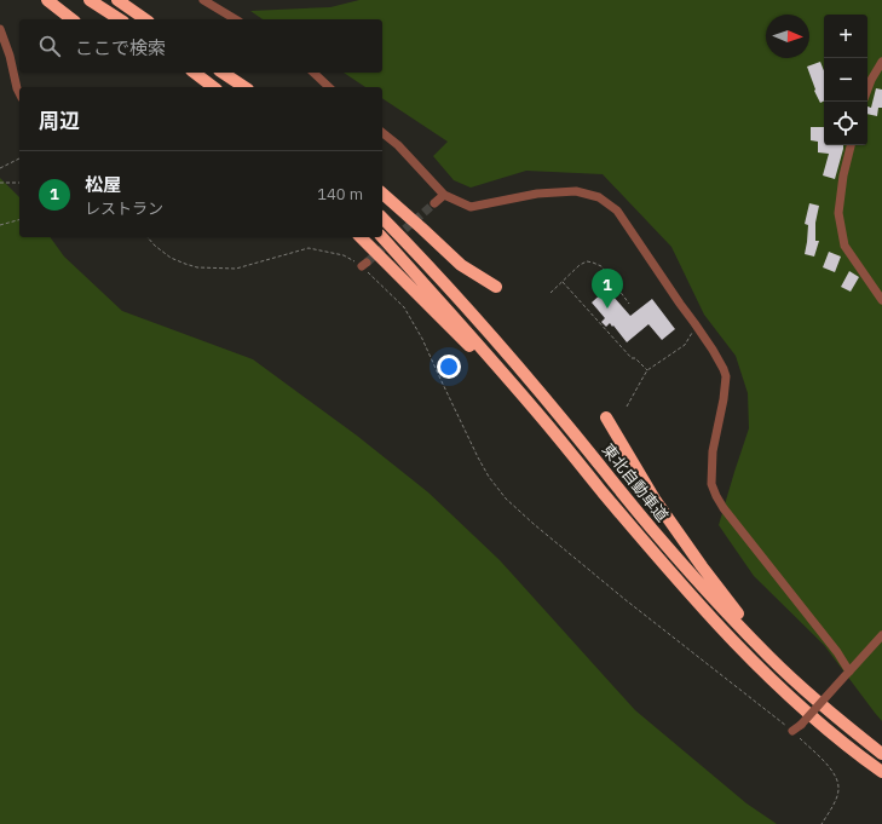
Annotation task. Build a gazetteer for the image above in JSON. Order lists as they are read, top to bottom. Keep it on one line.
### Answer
{"streets":{"highway":["東北自動車道"]},"north":"right","page":{"map_buttons":["+","−"],"search":"ここで検索","heading":"周辺","list":[{"mark":"1","name":"松屋","note":"レストラン","value":"140 m"}],"pins":"1"}}
